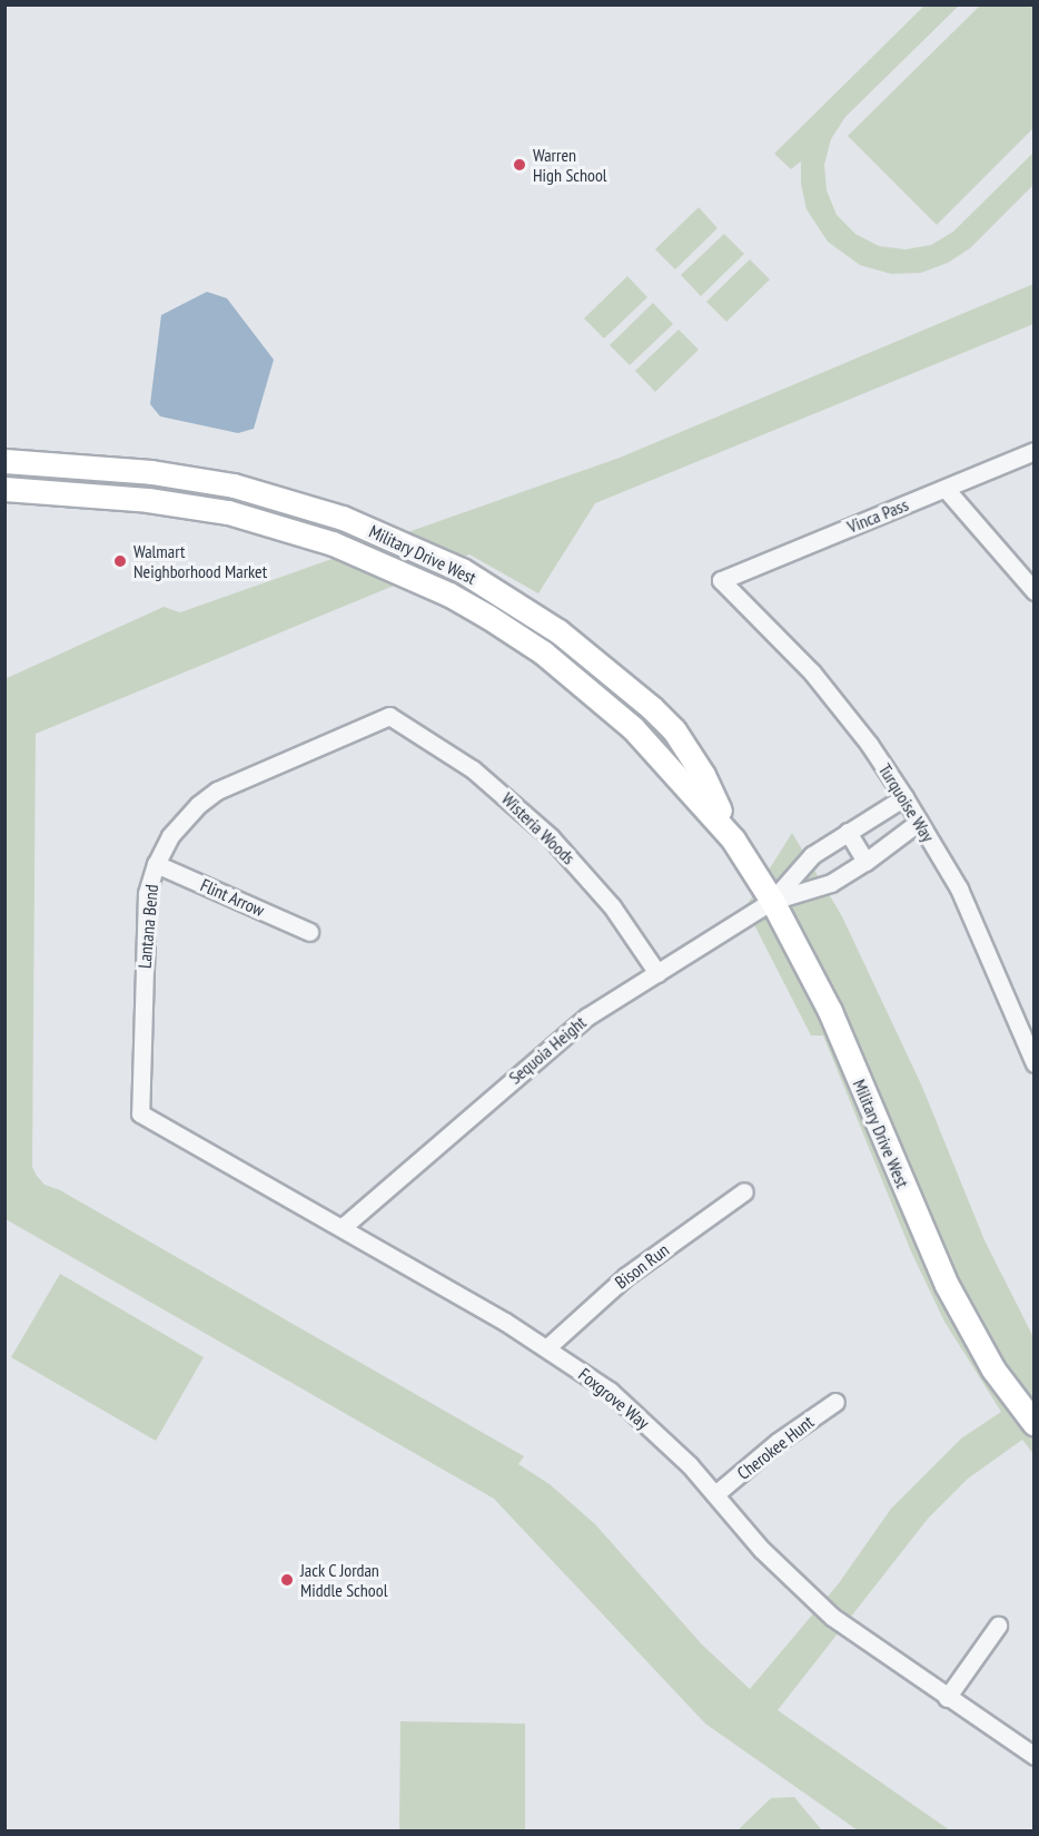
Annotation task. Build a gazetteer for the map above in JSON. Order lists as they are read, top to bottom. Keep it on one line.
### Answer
{"streets":{"main road":["Military Drive West"],"street":["Vinca Pass","Turquoise Way","Wisteria Woods","Flint Arrow","Lantana Bend","Sequoia Height","Bison Run","Foxgrove Way","Cherokee Hunt"]},"crossings":[["Vinca Pass","Turquoise Way"],["Military Drive West","Sequoia Height"],["Turquoise Way","Sequoia Height"],["Wisteria Woods","Lantana Bend"],["Wisteria Woods","Sequoia Height"],["Flint Arrow","Lantana Bend"],["Lantana Bend","Foxgrove Way"],["Sequoia Height","Foxgrove Way"],["Bison Run","Foxgrove Way"],["Foxgrove Way","Cherokee Hunt"]],"places":["Warren High School","Walmart Neighborhood Market","Jack C Jordan Middle School"]}
